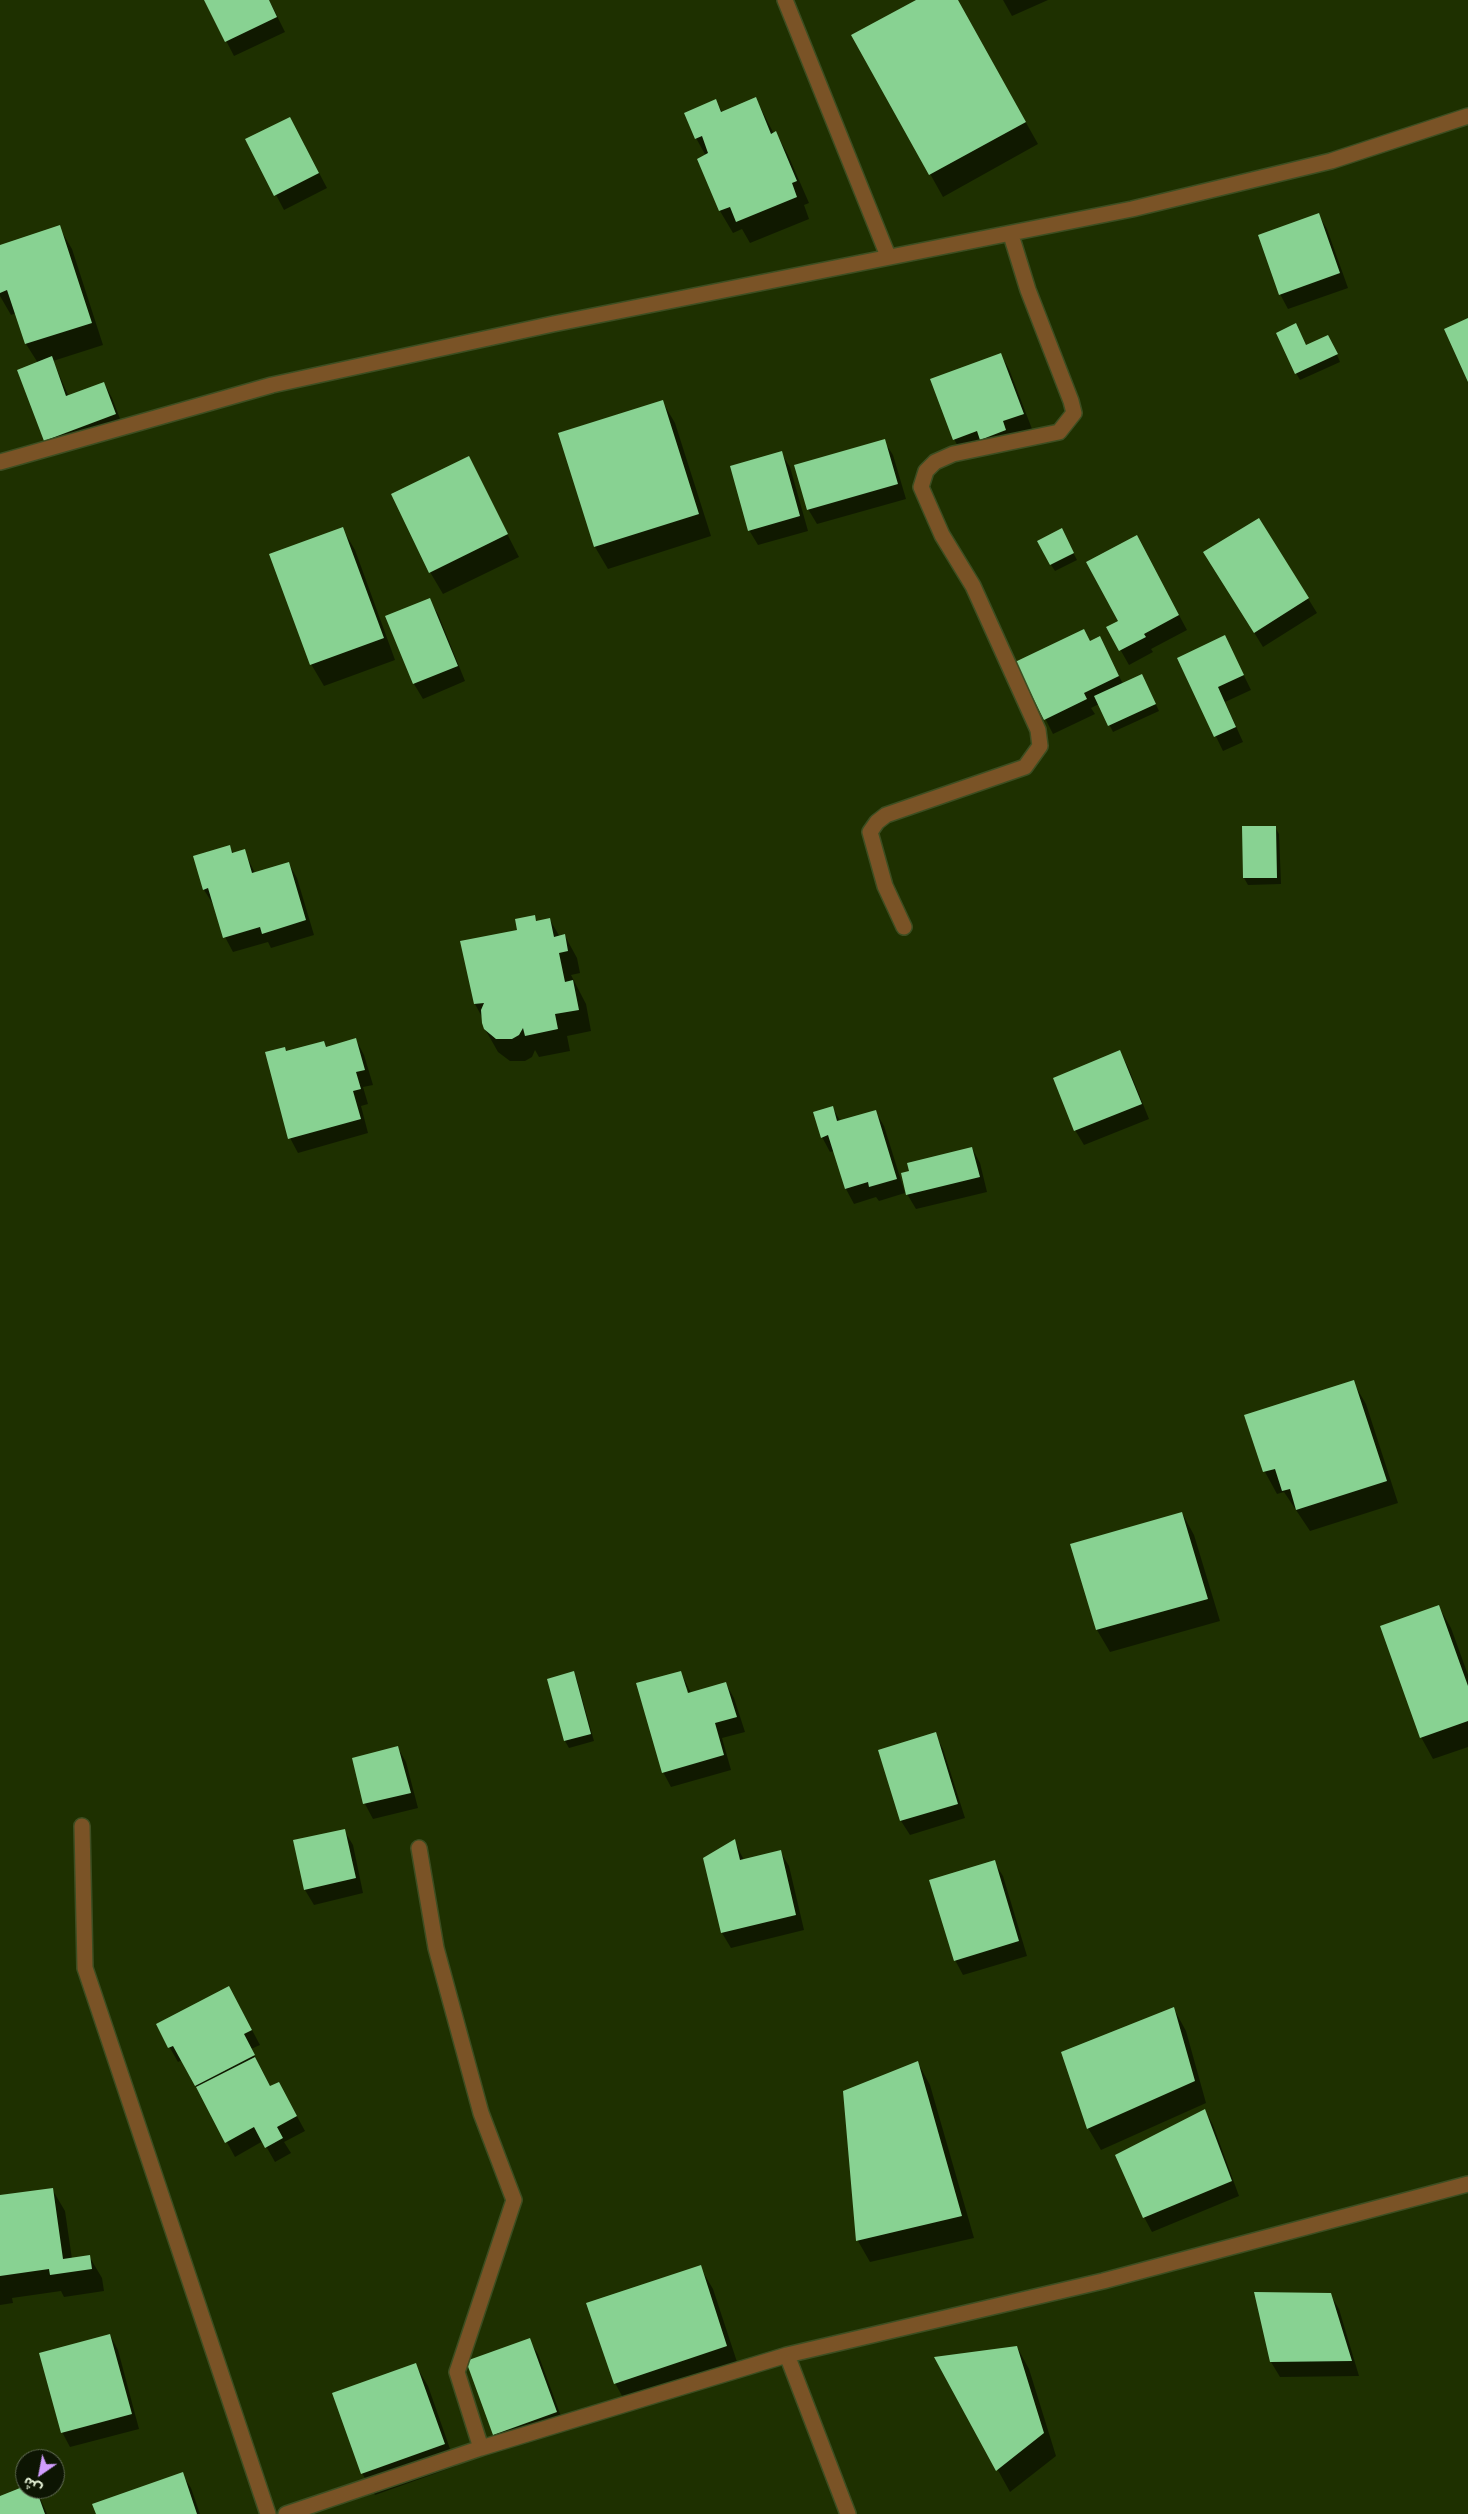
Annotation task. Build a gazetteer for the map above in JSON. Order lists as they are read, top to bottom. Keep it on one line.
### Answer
{"north":"bottom left"}
